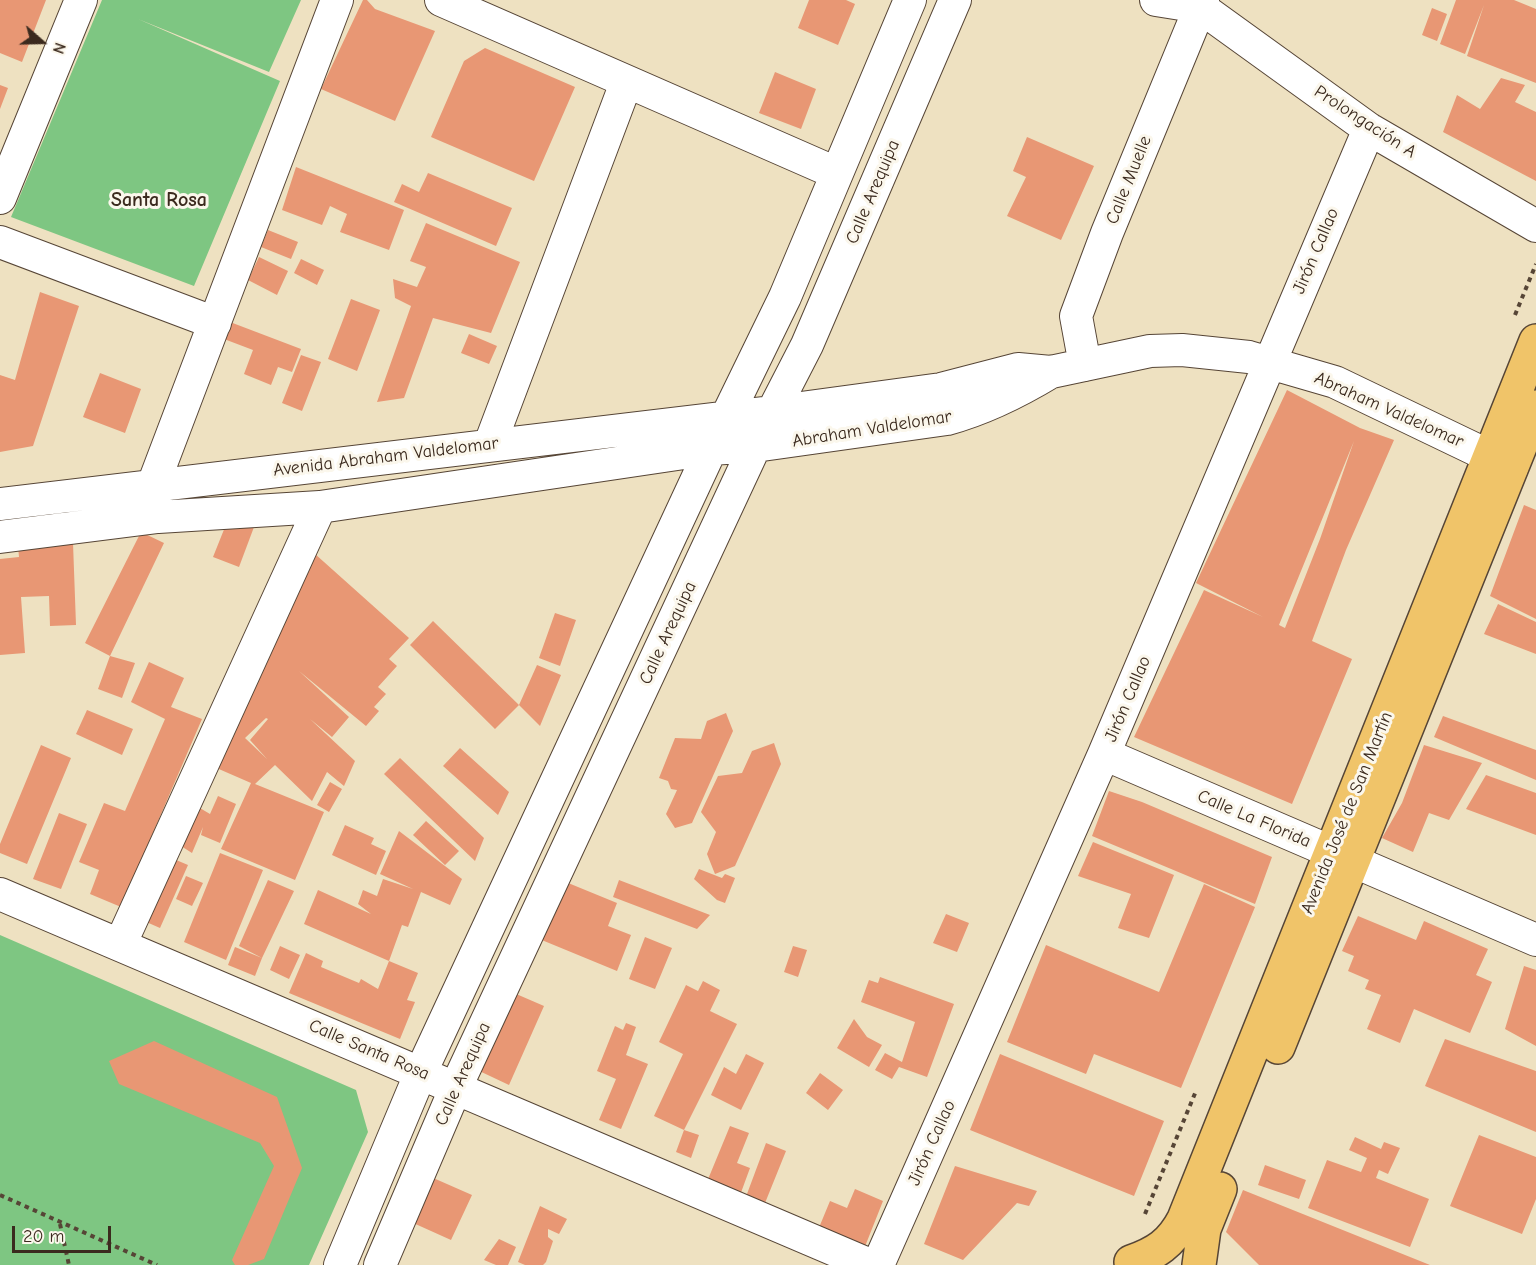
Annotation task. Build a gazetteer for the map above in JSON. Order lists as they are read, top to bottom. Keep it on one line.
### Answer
{"streets":{"main road":["Avenida José de San Martín"],"street":["Prolongación A","Calle Muelle","Calle Arequipa","Jirón Callao","Abraham Valdelomar","Avenida Abraham Valdelomar","Calle La Florida","Calle Santa Rosa"]},"crossings":[["Prolongación A","Calle Muelle"],["Prolongación A","Jirón Callao"],["Calle Muelle","Abraham Valdelomar"],["Calle Arequipa","Abraham Valdelomar"],["Calle Arequipa","Avenida Abraham Valdelomar"],["Calle Arequipa","Calle Santa Rosa"],["Jirón Callao","Abraham Valdelomar"],["Jirón Callao","Calle La Florida"],["Abraham Valdelomar","Avenida Abraham Valdelomar"],["Abraham Valdelomar","Avenida José de San Martín"],["Avenida José de San Martín","Calle La Florida"]],"districts":["Santa Rosa"],"scale_bar":"20 m","north":"right"}
